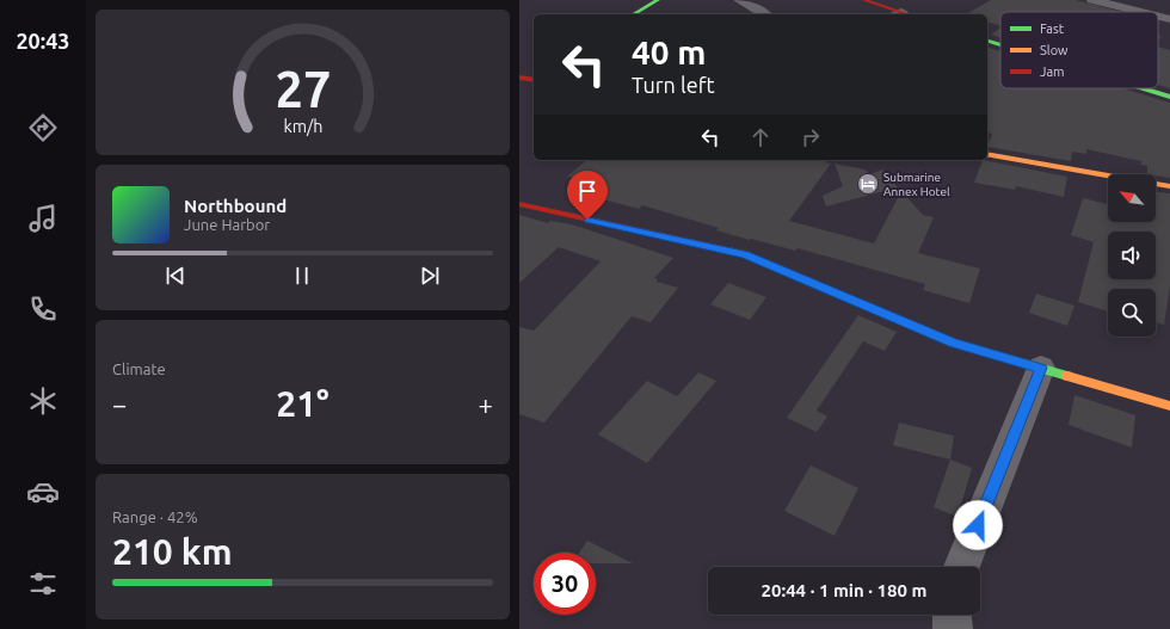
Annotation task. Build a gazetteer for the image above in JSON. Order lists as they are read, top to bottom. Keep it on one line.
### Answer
{"places":{"hotel":["Submarine Annex Hotel"]},"legend":["Fast","Slow","Jam"],"north":"top left","page":{"tabs":"20:43","turn":["40 m","Turn left"],"song":["Northbound","June Harbor"],"tile":["Climate",["Range · 42%","210 km"]],"heat":["−","21°","+"],"limit":"30","trip":"20:44 · 1 min · 180 m","gauge":["27","km/h"]}}
